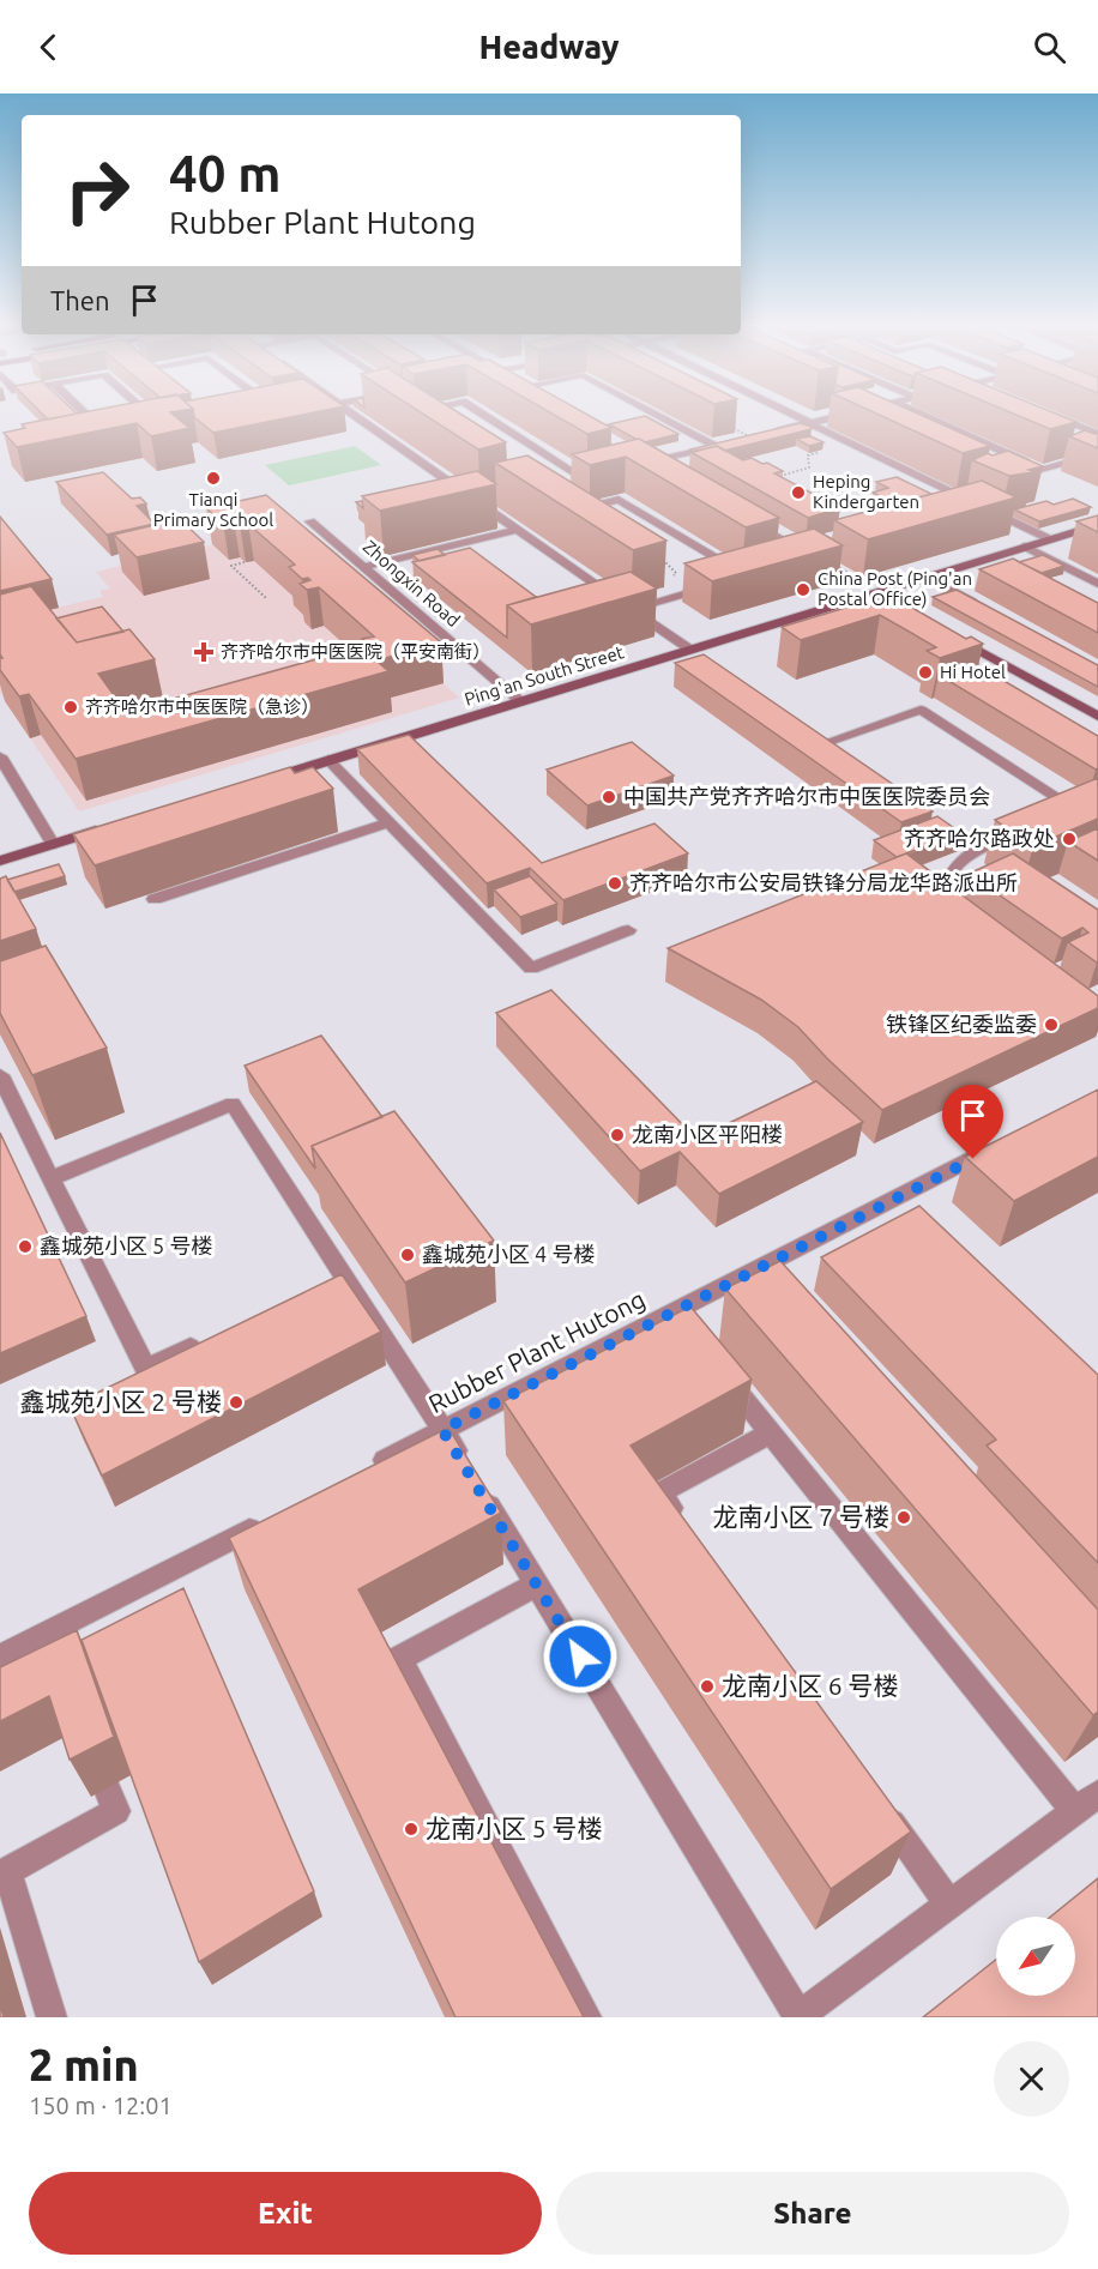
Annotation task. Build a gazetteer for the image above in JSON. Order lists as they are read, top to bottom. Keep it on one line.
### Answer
{"streets":{"street":["Zhongxin Road","Ping'an South Street","Rubber Plant Hutong"]},"crossings":[["Zhongxin Road","Ping'an South Street"]],"places":{"other":["Tianqi Primary School","Heping Kindergarten","China Post (Ping'an Postal Office)","Hi Hotel","齐齐哈尔市中医医院（急诊）","中国共产党齐齐哈尔市中医医院委员会","齐齐哈尔路政处","齐齐哈尔市公安局铁锋分局龙华路派出所","铁锋区纪委监委","龙南小区平阳楼","鑫城苑小区 5 号楼","鑫城苑小区 4 号楼","鑫城苑小区 2 号楼","龙南小区 7 号楼","龙南小区 6 号楼","龙南小区 5 号楼"],"health":["齐齐哈尔市中医医院（平安南街）"]},"north":"bottom left","page":{"header":"Headway","turn":["40 m","Rubber Plant Hutong"],"then":"Then","heading":["2 min","150 m · 12:01"],"buttons":["Exit","Share"]}}
